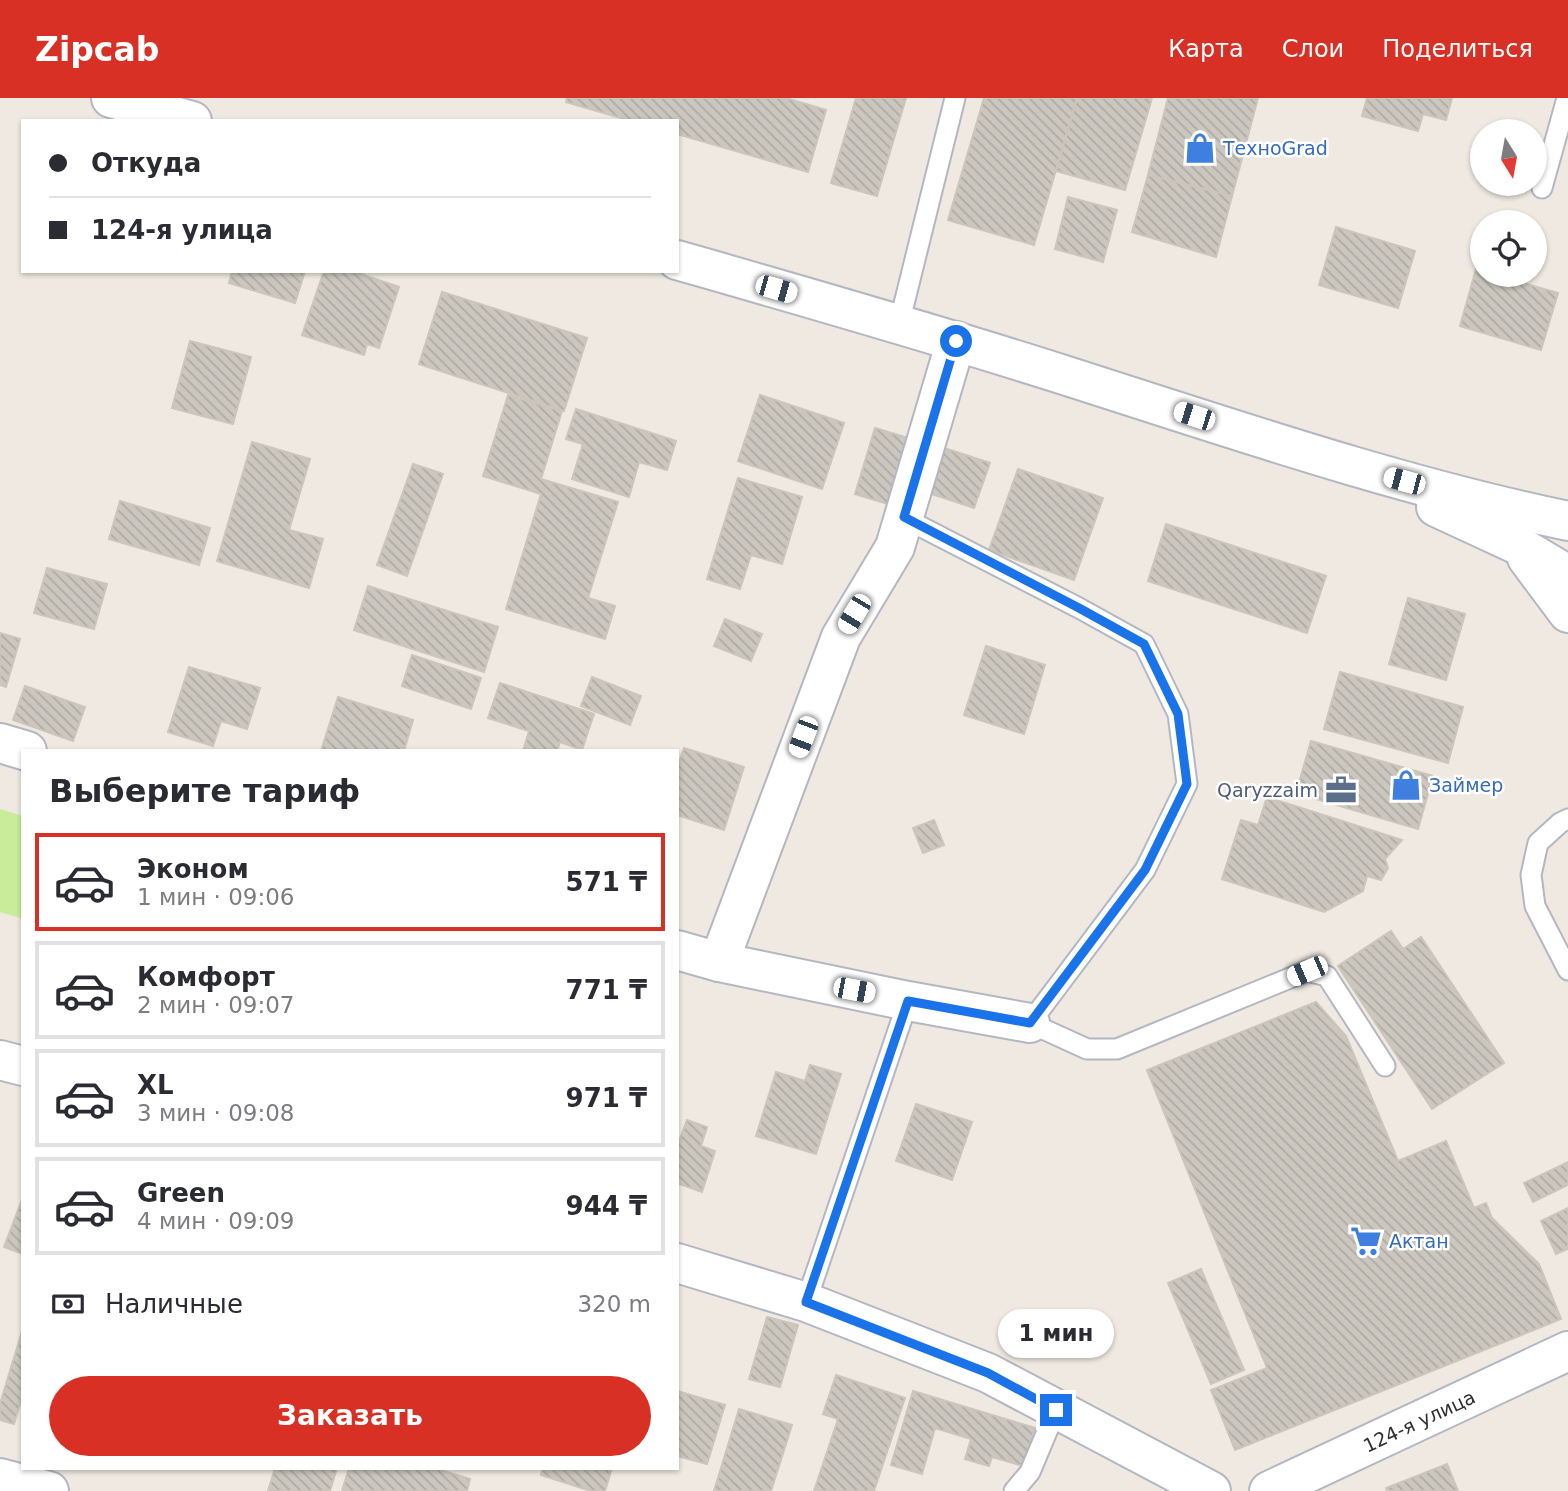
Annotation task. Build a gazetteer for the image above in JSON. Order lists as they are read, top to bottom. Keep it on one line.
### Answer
{"streets":{"street":["124-я улица"]},"places":{"shop":["ТехноGrad","Займер"],"office":["Qaryzzaim"],"supermarket":["Актан"]},"north":"bottom","page":{"header":"Zipcab","nav":["Карта","Слои","Поделиться"],"banner":["Откуда","124-я улица"],"heading":"Выберите тариф","list":[{"name":"Эконом","note":"1 мин · 09:06","value":"571 ₸"},{"name":"Комфорт","note":"2 мин · 09:07","value":"771 ₸"},{"name":"XL","note":"3 мин · 09:08","value":"971 ₸"},{"name":"Green","note":"4 мин · 09:09","value":"944 ₸"}],"pay":["Наличные","320 m"],"bubble":"1 мин","buttons":"Заказать"}}
